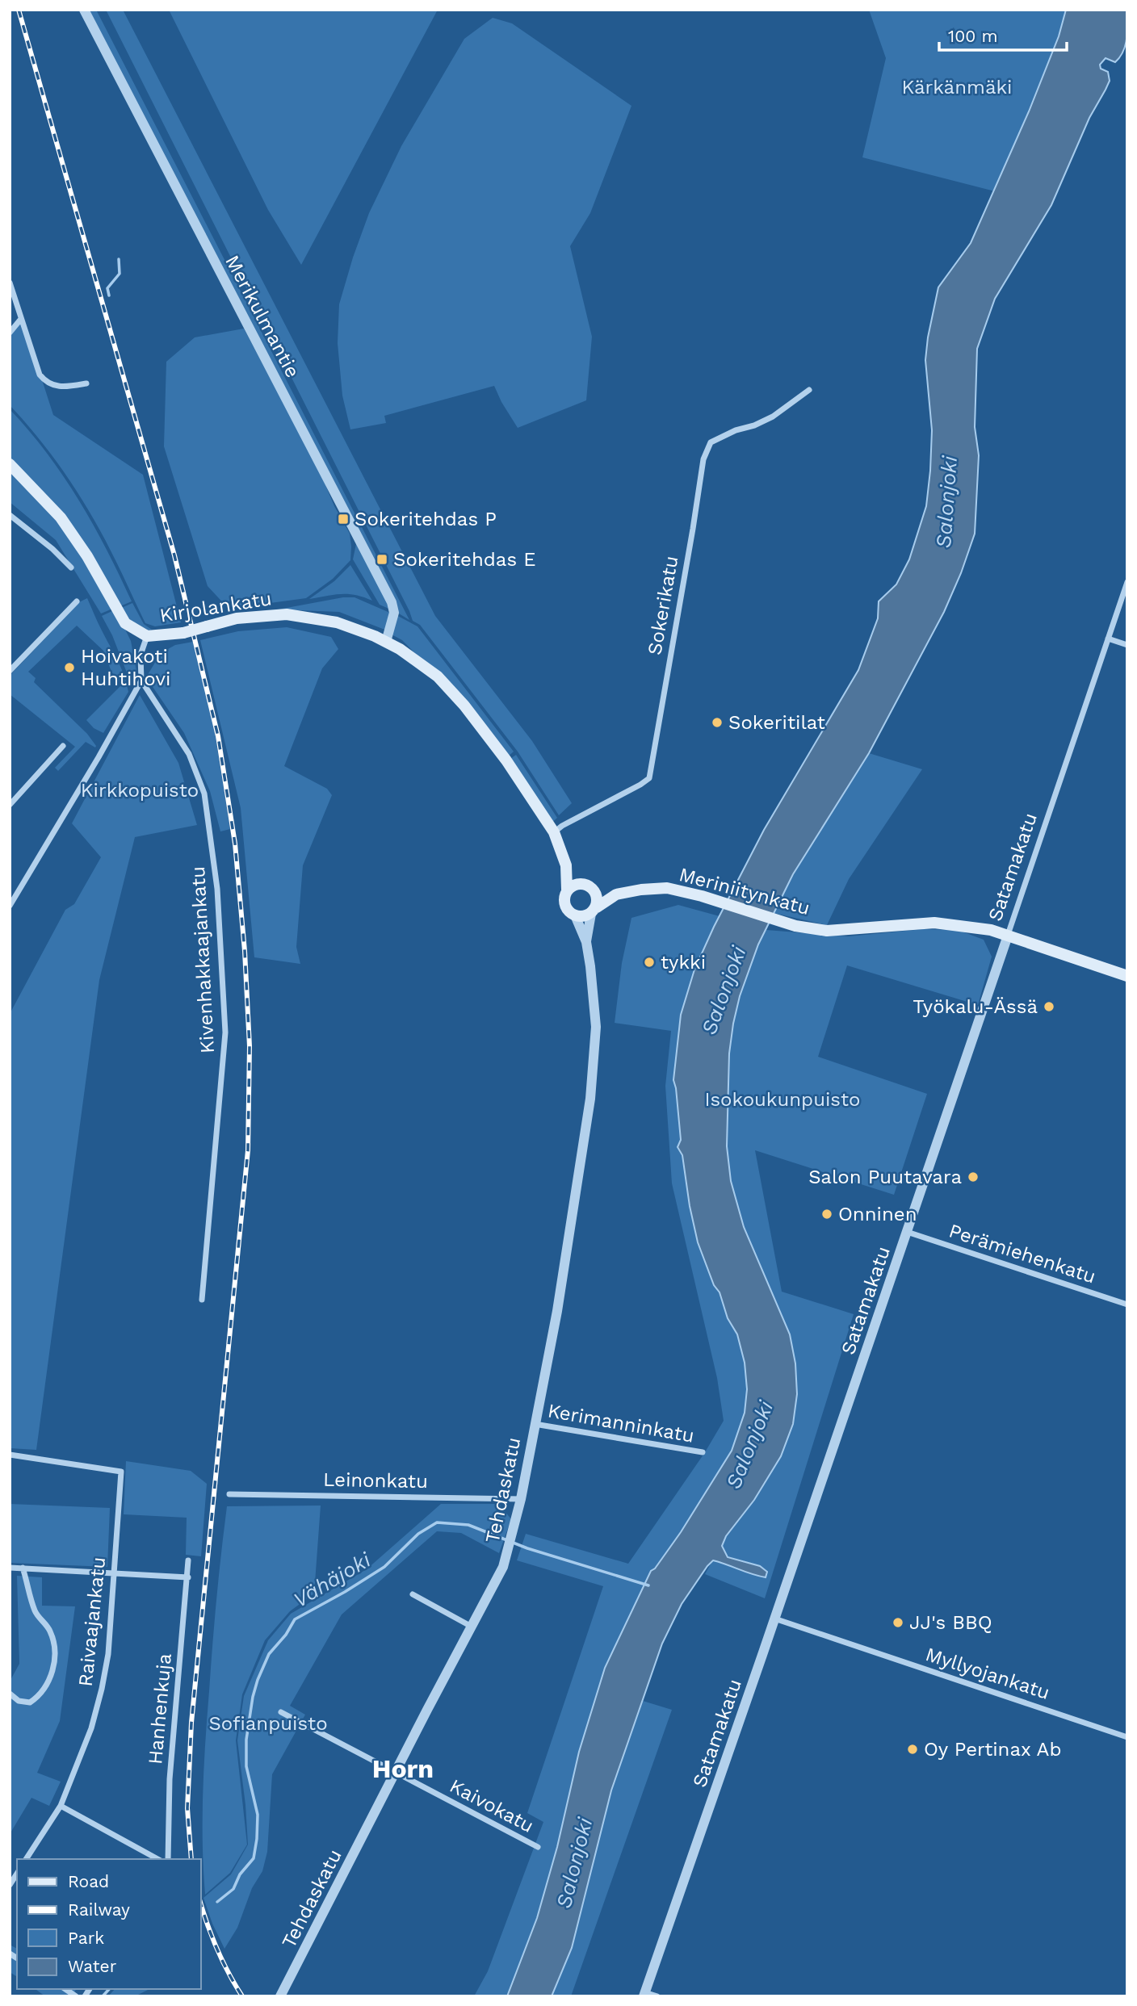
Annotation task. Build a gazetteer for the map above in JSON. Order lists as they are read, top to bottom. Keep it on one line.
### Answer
{"streets":{"main road":["Kirjolankatu","Meriniitynkatu"],"street":["Merikulmantie","Sokerikatu","Satamakatu","Kivenhakkaajankatu","Perämiehenkatu","Kerimanninkatu","Leinonkatu","Tehdaskatu","Raivaajankatu","Myllyojankatu","Hanhenkuja","Kaivokatu"]},"crossings":[["Merikulmantie","Kirjolankatu"],["Sokerikatu","Kirjolankatu"],["Kirjolankatu","Meriniitynkatu"],["Kirjolankatu","Tehdaskatu"],["Satamakatu","Meriniitynkatu"],["Satamakatu","Perämiehenkatu"],["Satamakatu","Myllyojankatu"],["Meriniitynkatu","Tehdaskatu"],["Kerimanninkatu","Tehdaskatu"],["Leinonkatu","Tehdaskatu"],["Tehdaskatu","Kaivokatu"]],"districts":["Horn"],"water":["Salonjoki","Vähäjoki"],"parks":["Kärkänmäki","Kirkkopuisto","Isokoukunpuisto","Sofianpuisto"],"places":{"transit":["Sokeritehdas P","Sokeritehdas E"],"other":["Hoivakoti Huhtihovi","Sokeritilat","tykki","Työkalu-Ässä","Salon Puutavara","Onninen","JJ's BBQ","Oy Pertinax Ab"]},"legend":["Road","Railway","Park","Water"],"scale_bar":"100 m"}
